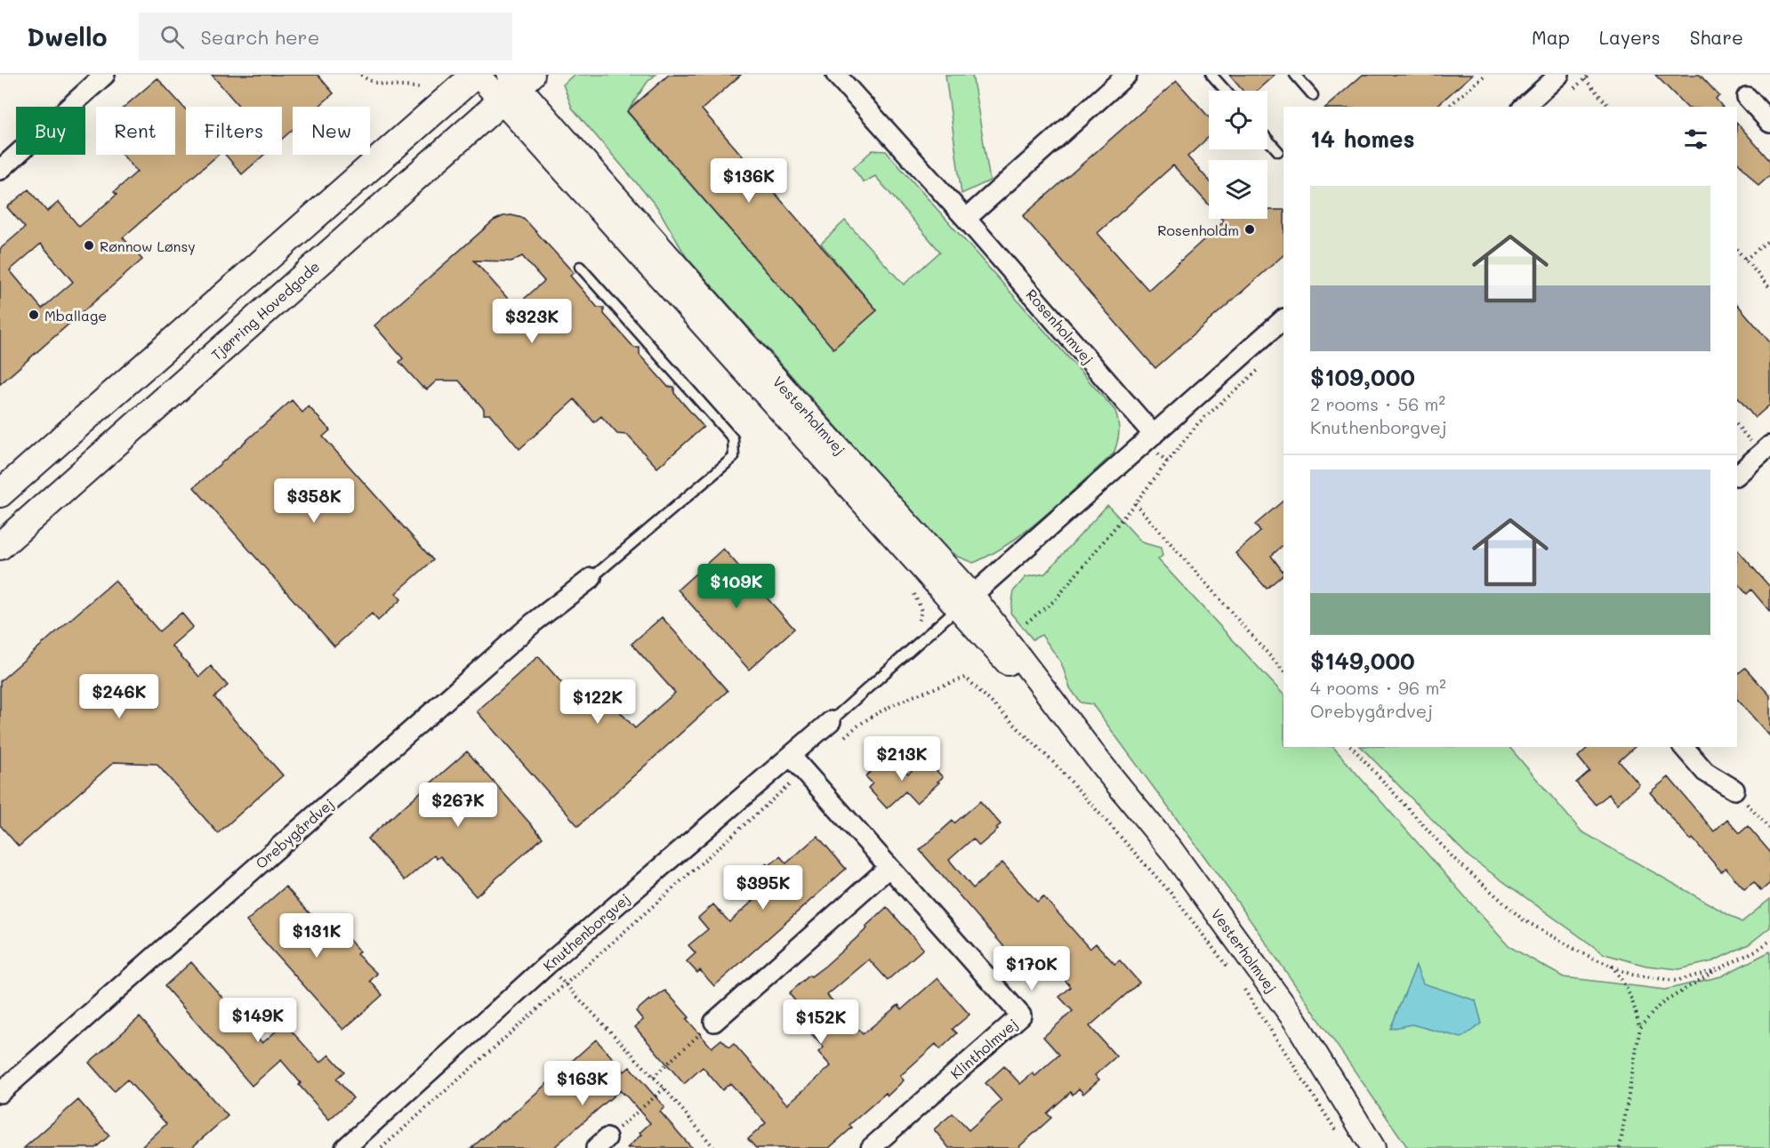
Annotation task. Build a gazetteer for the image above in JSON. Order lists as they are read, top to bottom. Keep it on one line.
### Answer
{"streets":{"main road":["Tjørring Hovedgade"],"street":["Rosenholmvej","Vesterholmvej","Orebygårdvej","Knuthenborgvej","Klintholmvej"]},"crossings":[["Tjørring Hovedgade","Vesterholmvej"],["Knuthenborgvej","Klintholmvej"]],"places":["Rosenholdm","Rønnow Lønsy","Mballage"],"page":{"header":"Dwello","search":"Search here","nav":["Map","Layers","Share"],"chip":["Buy","Rent","Filters","New"],"heading":"14 homes","price":["$136K","$323K","$358K","$109K","$246K","$122K","$213K","$267K","$395K","$131K","$170K","$149K","$152K","$163K"],"list":[{"name":"$109,000","note":"2 rooms · 56 m² · Knuthenborgvej"},{"name":"$149,000","note":"4 rooms · 96 m² · Orebygårdvej"}]}}
